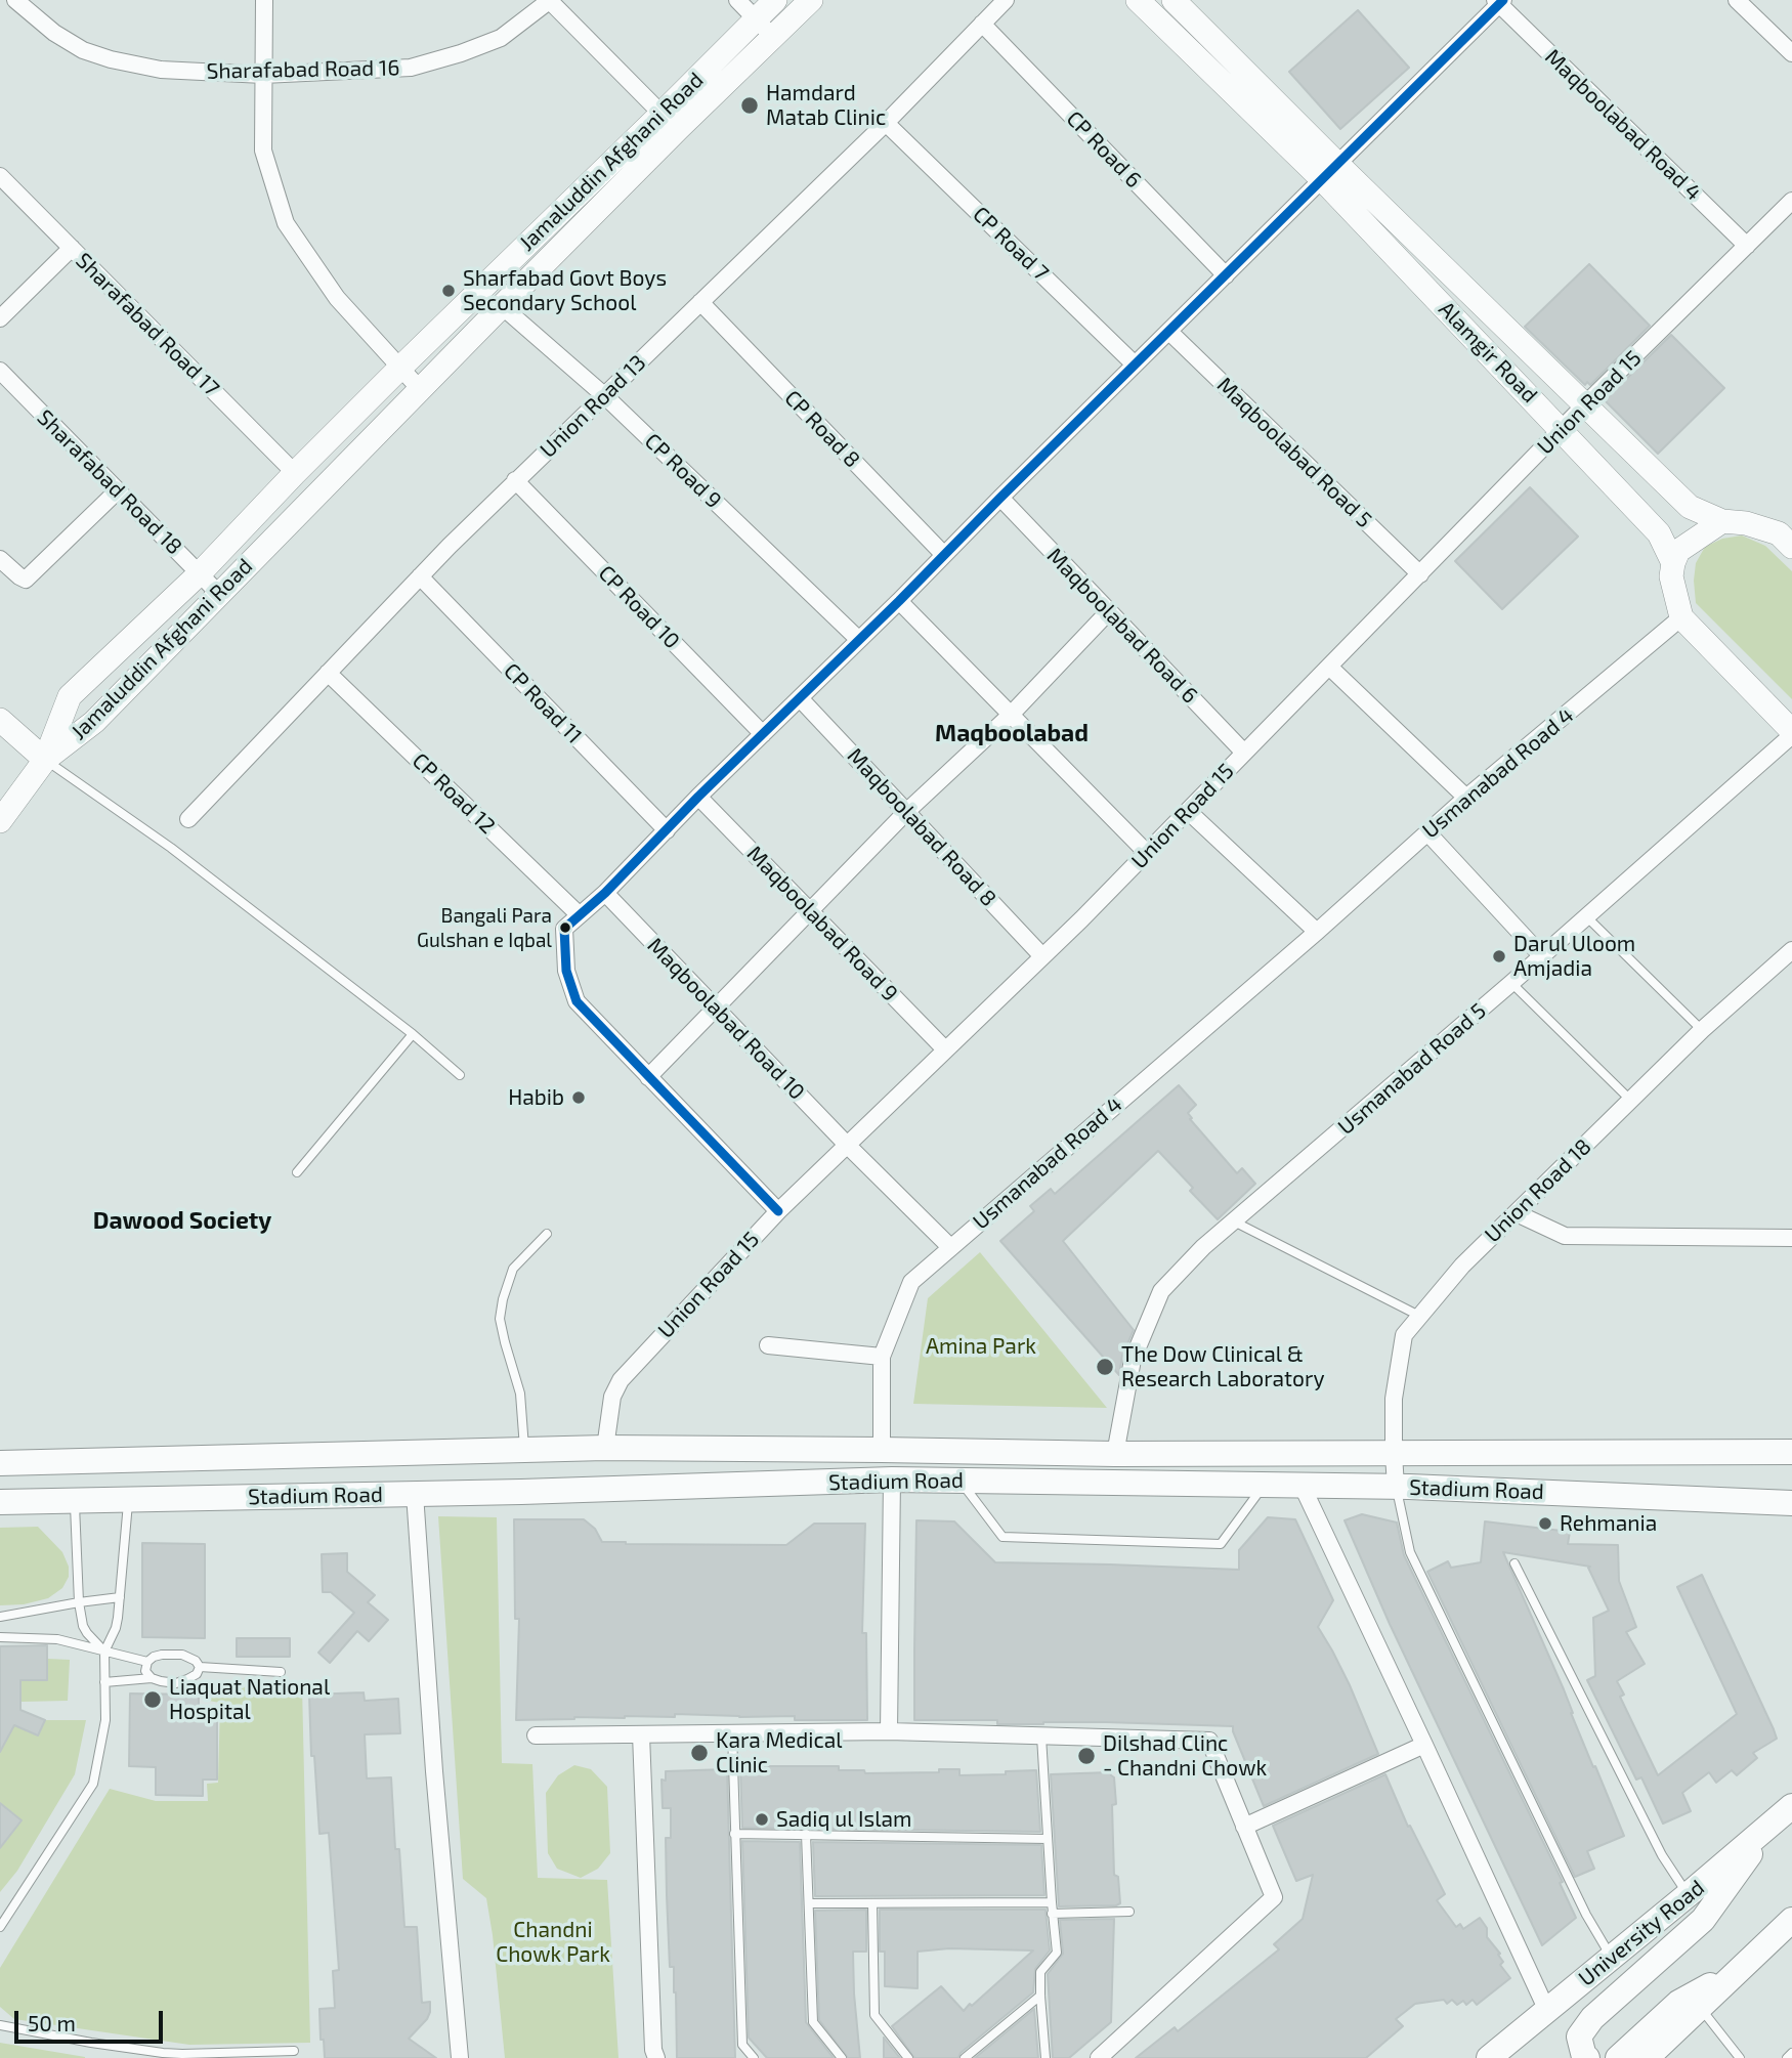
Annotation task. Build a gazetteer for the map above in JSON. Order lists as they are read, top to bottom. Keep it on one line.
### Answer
{"streets":{"main road":["Jamaluddin Afghani Road","Alamgir Road","Stadium Road","University Road"],"street":["Sharafabad Road 16","Maqboolabad Road 4","CP Road 6","CP Road 7","Sharafabad Road 17","Union Road 15","Union Road 13","CP Road 8","Maqboolabad Road 5","CP Road 9","Sharafabad Road 18","CP Road 10","Maqboolabad Road 6","CP Road 11","Usmanabad Road 4","CP Road 12","Maqboolabad Road 8","Maqboolabad Road 9","Maqboolabad Road 10","Usmanabad Road 5","Union Road 18"]},"crossings":[["Maqboolabad Road 4","Union Road 15"],["CP Road 6","Union Road 13"],["Jamaluddin Afghani Road","Sharafabad Road 17"],["Jamaluddin Afghani Road","CP Road 9"],["Jamaluddin Afghani Road","Sharafabad Road 18"],["CP Road 7","Union Road 13"],["Alamgir Road","Union Road 15"],["Alamgir Road","Usmanabad Road 4"],["Union Road 15","Maqboolabad Road 5"],["Union Road 15","Maqboolabad Road 6"],["Union Road 15","Maqboolabad Road 8"],["Union Road 15","Maqboolabad Road 9"],["Union Road 15","Maqboolabad Road 10"],["Union Road 15","Stadium Road"],["Union Road 13","CP Road 8"],["Union Road 13","CP Road 9"],["Union Road 13","CP Road 10"],["Union Road 13","CP Road 11"],["Union Road 13","CP Road 12"],["Usmanabad Road 4","Stadium Road"],["Usmanabad Road 5","Stadium Road"],["Union Road 18","Stadium Road"]],"districts":["Maqboolabad","Dawood Society"],"parks":["Amina Park","Chandni Chowk Park"],"places":["Hamdard Matab Clinic","Sharfabad Govt Boys Secondary School","Bangali Para Gulshan e Iqbal","Darul Uloom Amjadia","Habib","The Dow Clinical & Research Laboratory","Rehmania","Liaquat National Hospital","Kara Medical Clinic","Dilshad Clinc - Chandni Chowk","Sadiq ul Islam"],"scale_bar":"50 m"}
